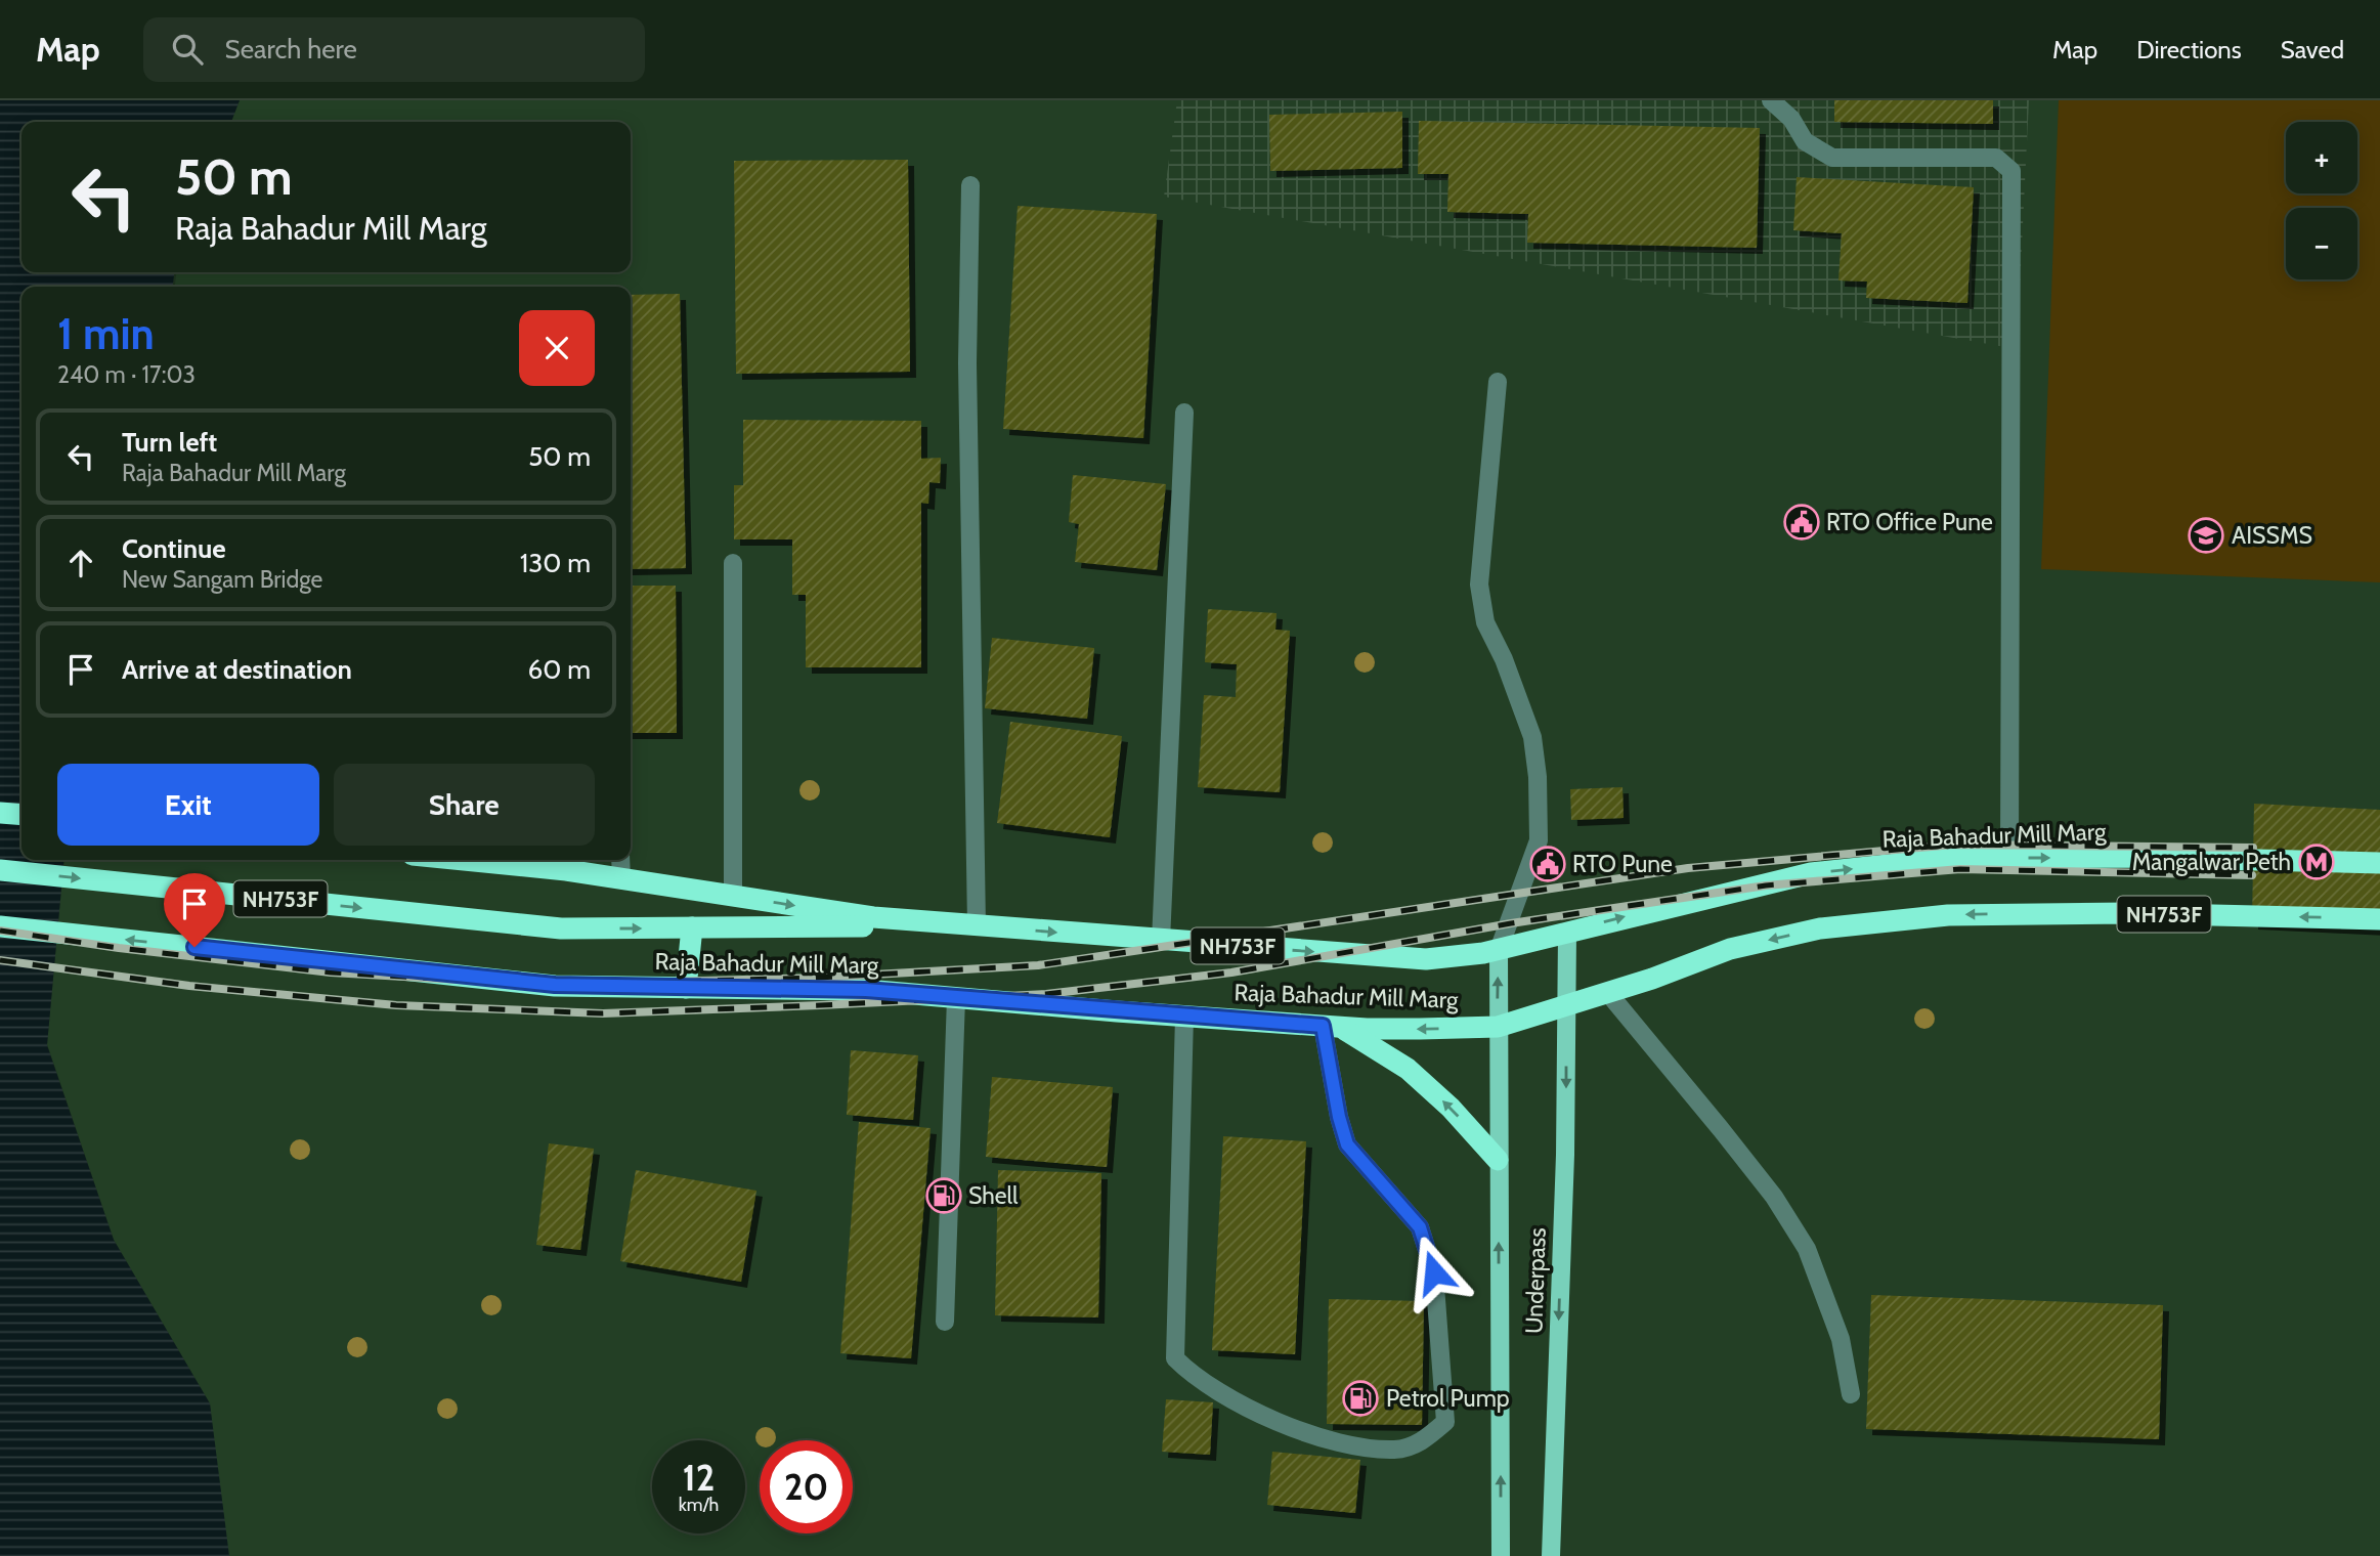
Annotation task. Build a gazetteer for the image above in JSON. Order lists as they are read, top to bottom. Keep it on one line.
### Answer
{"streets":{"highway":["Raja Bahadur Mill Marg","NH753F"],"main road":["Underpass"]},"crossings":[["Raja Bahadur Mill Marg","Underpass"]],"places":{"public building":["RTO Office Pune","RTO Pune"],"school or university":["AISSMS"],"metro station":["Mangalwar Peth"],"fuel station":["Shell","Petrol Pump"]},"page":{"header":"Map","search":"Search here","nav":["Map","Directions","Saved"],"map_buttons":["+","−"],"turn":["50 m","Raja Bahadur Mill Marg"],"heading":["1 min","240 m · 17:03"],"list":[{"name":"Turn left","note":"Raja Bahadur Mill Marg","value":"50 m"},{"name":"Continue","note":"New Sangam Bridge","value":"130 m"},{"name":"Arrive at destination","value":"60 m"}],"buttons":["Exit","Share"],"speed":"12 km/h","limit":"20"}}
